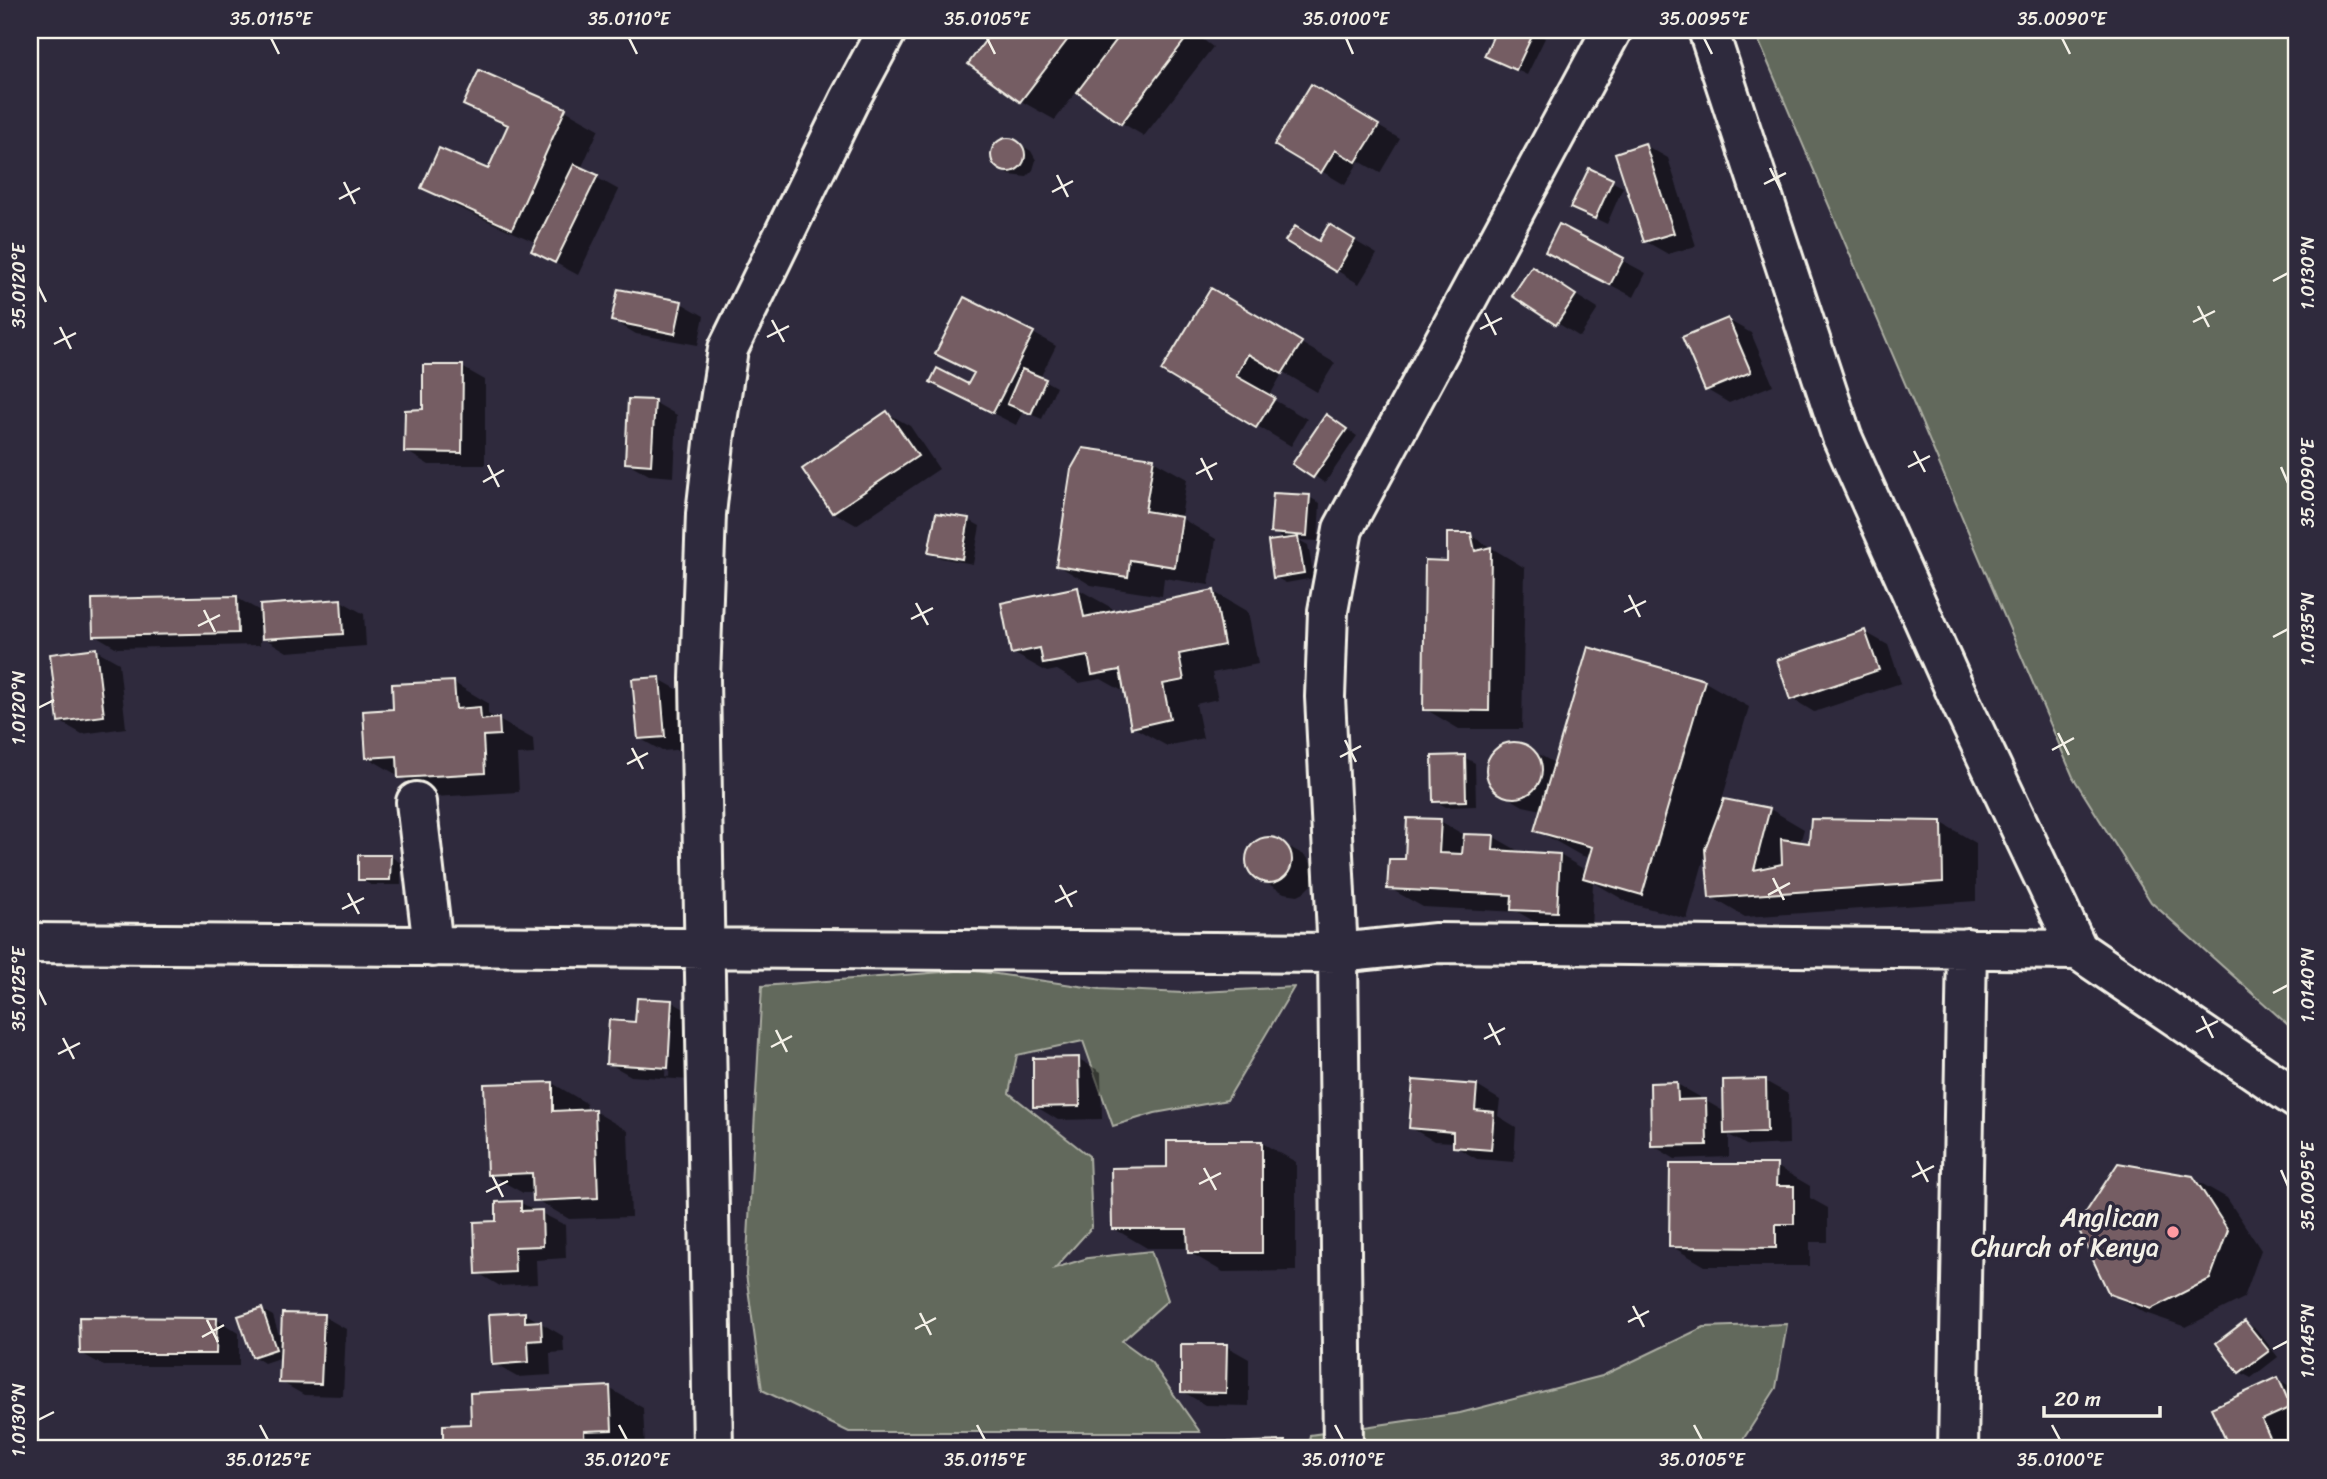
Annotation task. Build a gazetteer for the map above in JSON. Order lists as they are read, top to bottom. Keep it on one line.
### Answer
{"places":["Anglican Church of Kenya"],"scale_bar":"20 m","coordinates":["35.0115°E","35.0110°E","35.0105°E","35.0100°E","35.0095°E","35.0090°E","1.0130°N","35.0120°E","1.0135°N","1.0120°N","1.0140°N","35.0125°E","1.0145°N"]}
